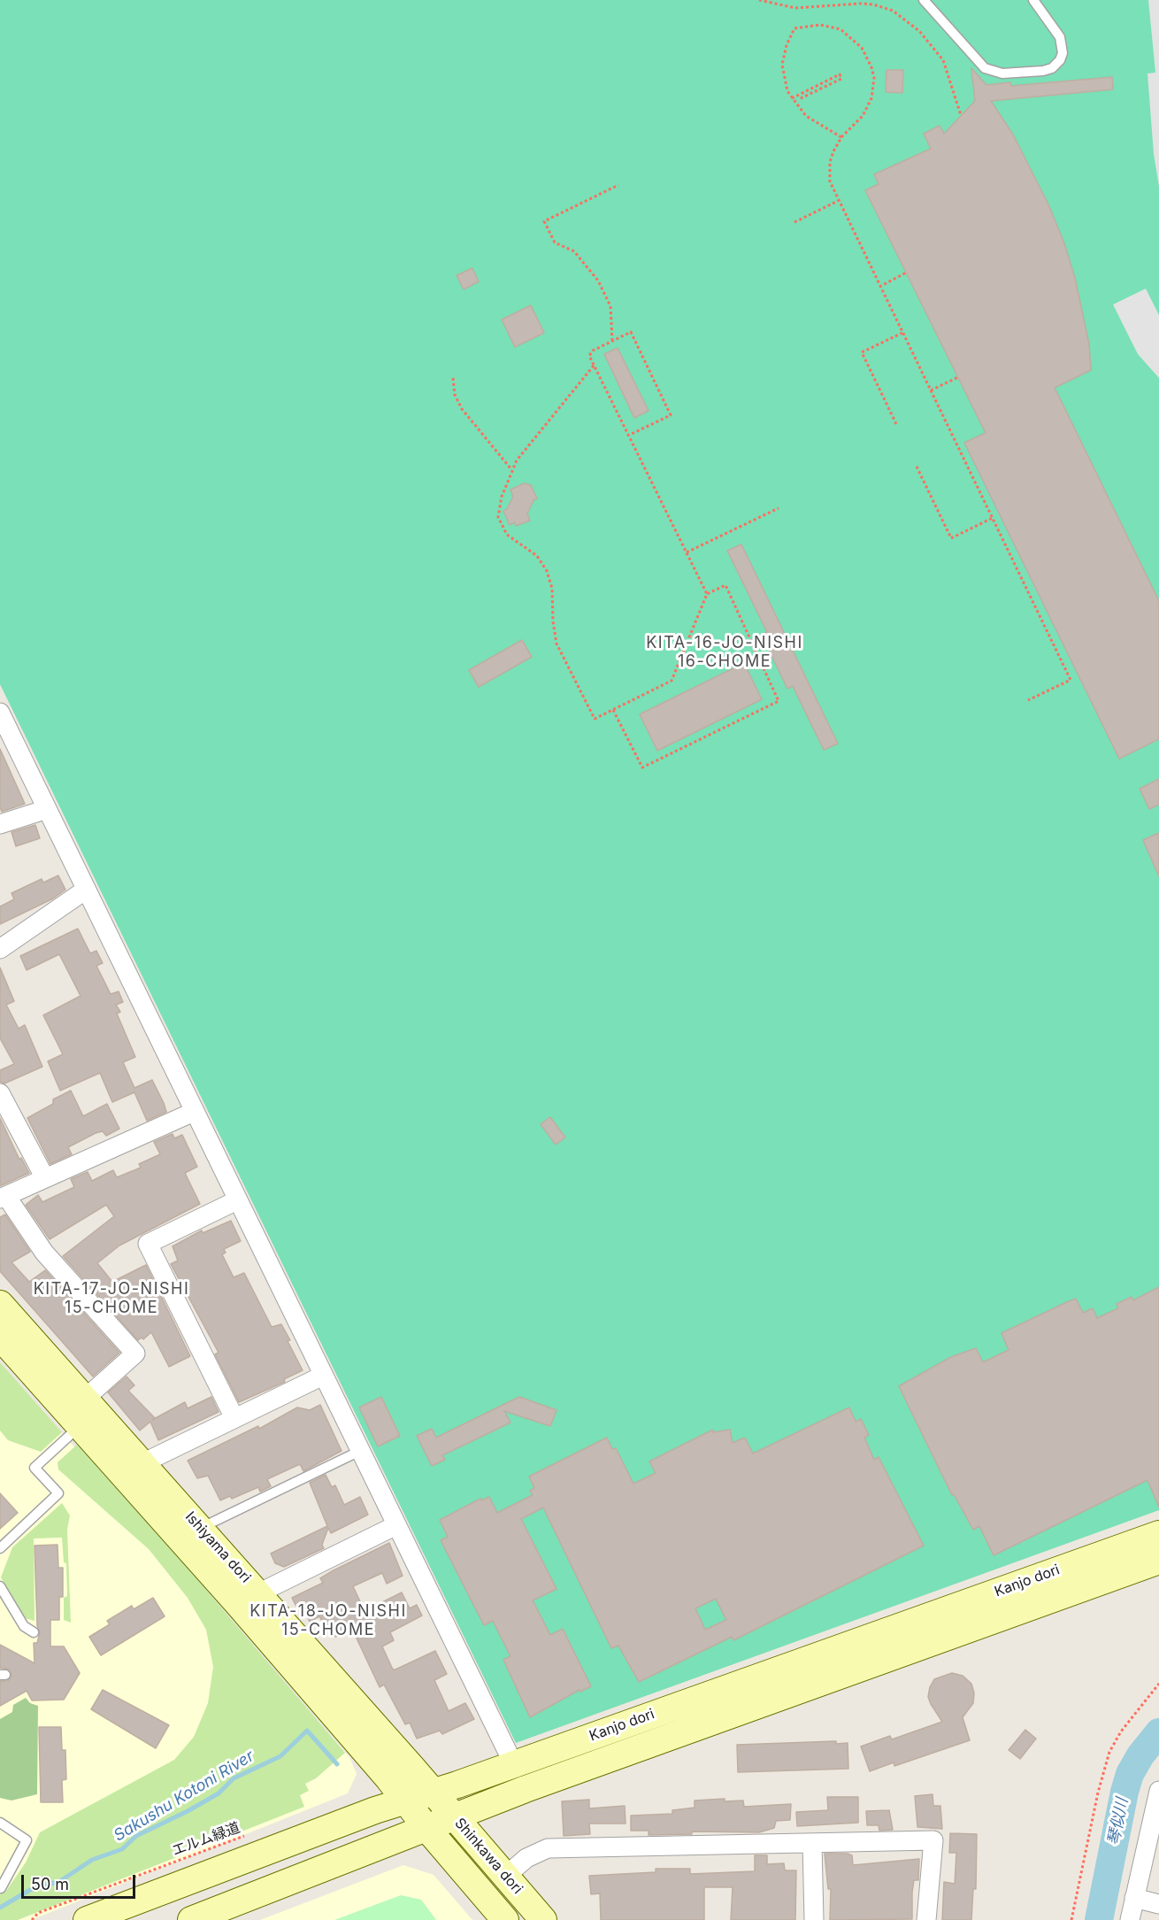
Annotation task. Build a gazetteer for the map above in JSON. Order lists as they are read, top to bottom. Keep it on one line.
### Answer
{"streets":{"main road":["Ishiyama dori","Kanjo dori","Shinkawa dori"],"path":["エルム緑道"]},"crossings":[["Ishiyama dori","Kanjo dori"],["Ishiyama dori","Shinkawa dori"],["Kanjo dori","Shinkawa dori"]],"districts":["KITA-16-JO-NISHI 16-CHOME","KITA-17-JO-NISHI 15-CHOME","KITA-18-JO-NISHI 15-CHOME"],"water":["Sakushu Kotoni River","琴似川"],"scale_bar":"50 m"}
